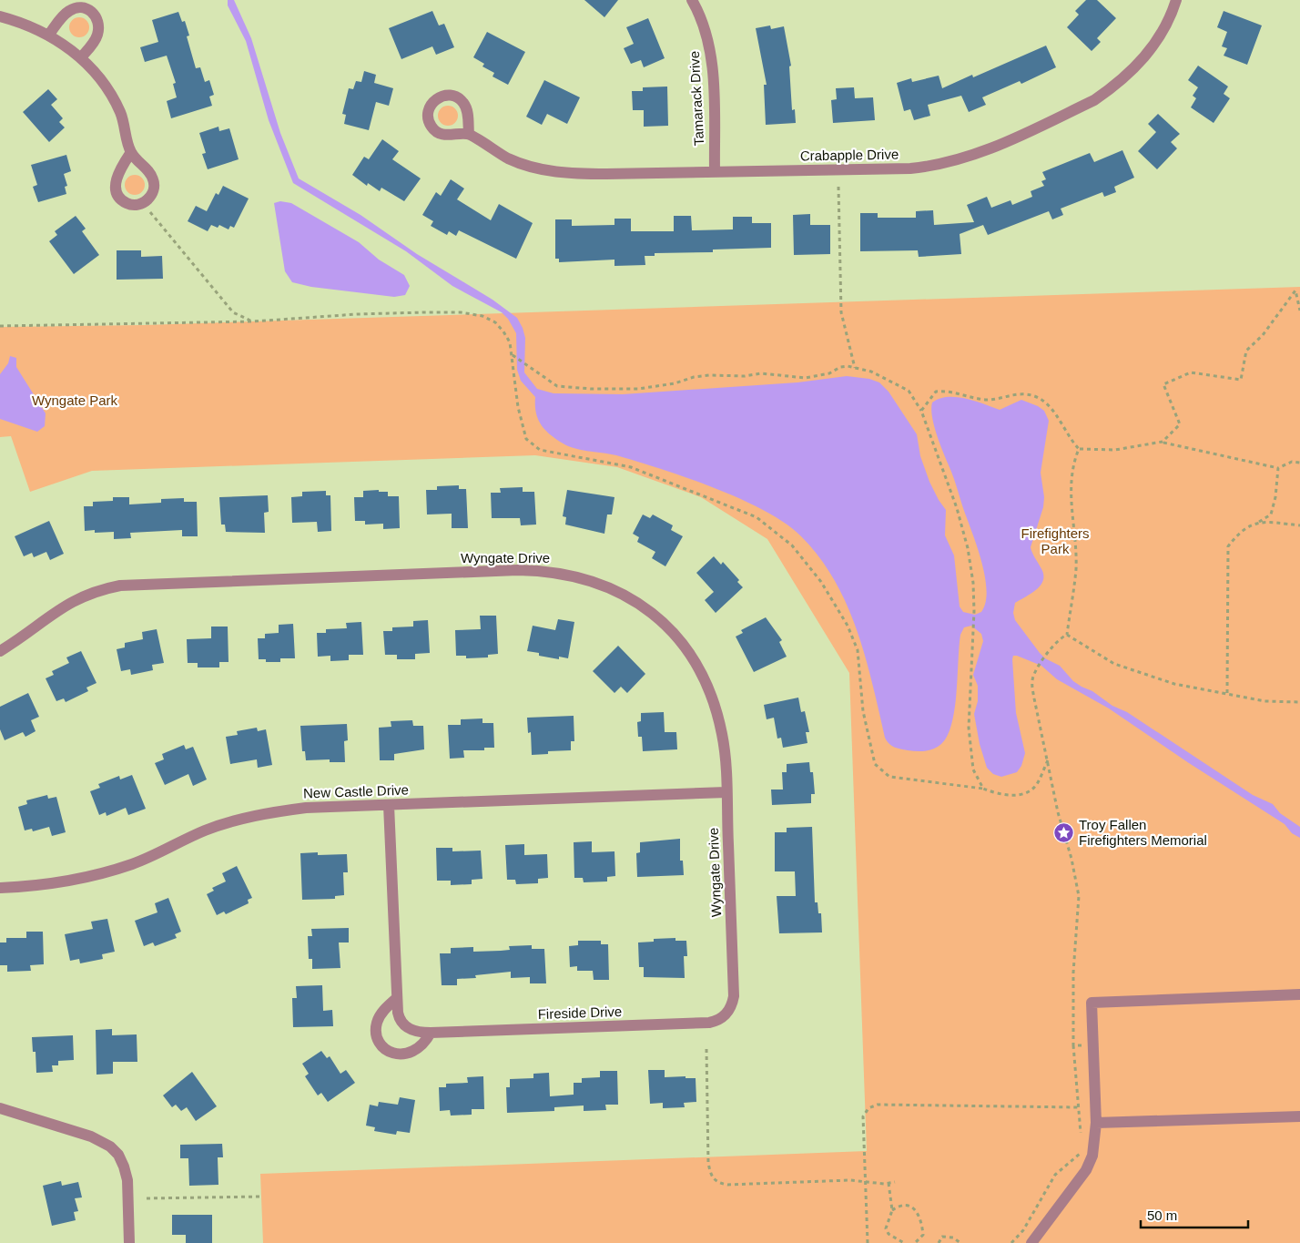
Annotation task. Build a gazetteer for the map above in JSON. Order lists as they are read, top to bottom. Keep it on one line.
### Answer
{"streets":{"street":["Tamarack Drive","Crabapple Drive","Wyngate Drive","New Castle Drive","Fireside Drive"]},"crossings":[["Tamarack Drive","Crabapple Drive"],["Wyngate Drive","New Castle Drive"],["Wyngate Drive","Fireside Drive"],["New Castle Drive","Fireside Drive"]],"parks":["Wyngate Park","Firefighters Park"],"places":{"place":["Troy Fallen Firefighters Memorial"]},"scale_bar":"50 m"}
